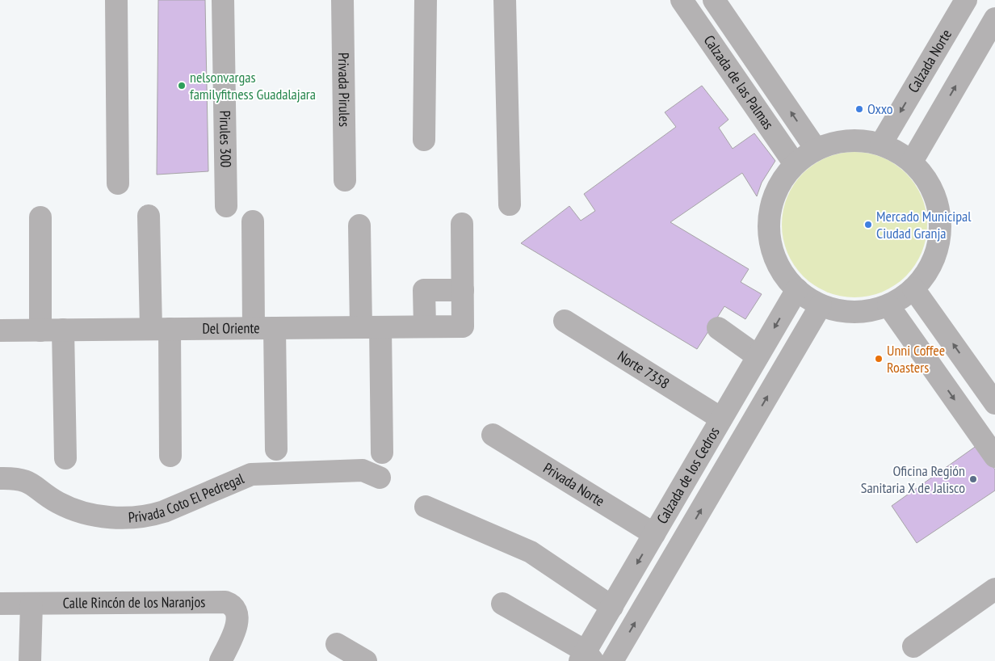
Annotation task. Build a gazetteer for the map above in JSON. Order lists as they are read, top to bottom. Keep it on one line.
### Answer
{"streets":{"street":["Calzada Norte","Calzada de las Palmas","Privada Pirules","Pirules 300","Del Oriente","Norte 7358","Calzada de los Cedros","Privada Norte","Privada Coto El Pedregal","Calle Rincón de los Naranjos"]},"crossings":[["Norte 7358","Calzada de los Cedros"],["Calzada de los Cedros","Privada Norte"]],"places":["nelsonvargas familyfitness Guadalajara","Oxxo","Mercado Municipal Ciudad Granja","Unni Coffee Roasters","Oficina Región Sanitaria X de Jalisco"]}
